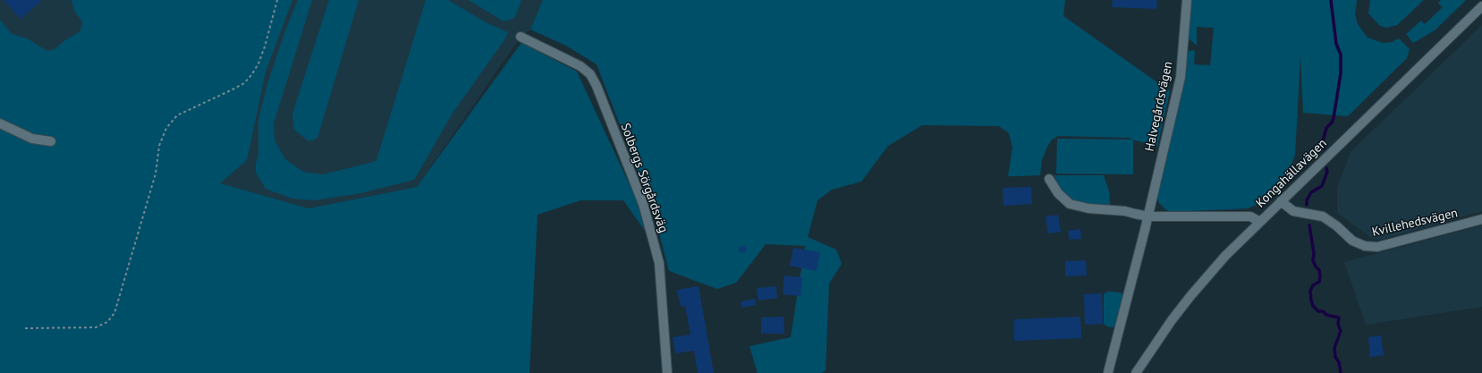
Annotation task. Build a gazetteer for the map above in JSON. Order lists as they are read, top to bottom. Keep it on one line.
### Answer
{"streets":{"street":["Halvegårdsvägen","Kongahällavägen","Solbergs Sörgårdsväg","Kvillehedsvägen"]},"crossings":[["Kongahällavägen","Kvillehedsvägen"]]}
